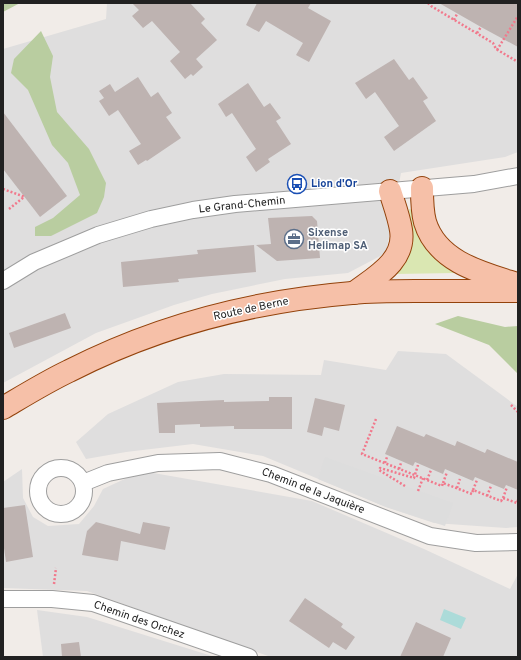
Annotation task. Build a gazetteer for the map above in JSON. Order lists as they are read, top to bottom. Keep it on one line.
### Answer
{"streets":{"main road":["Route de Berne"],"street":["Le Grand-Chemin","Chemin de la Jaquière","Chemin des Orchez"]},"places":{"bus stop":["Lion d'Or"],"office":["Sixense Helimap SA"]}}
